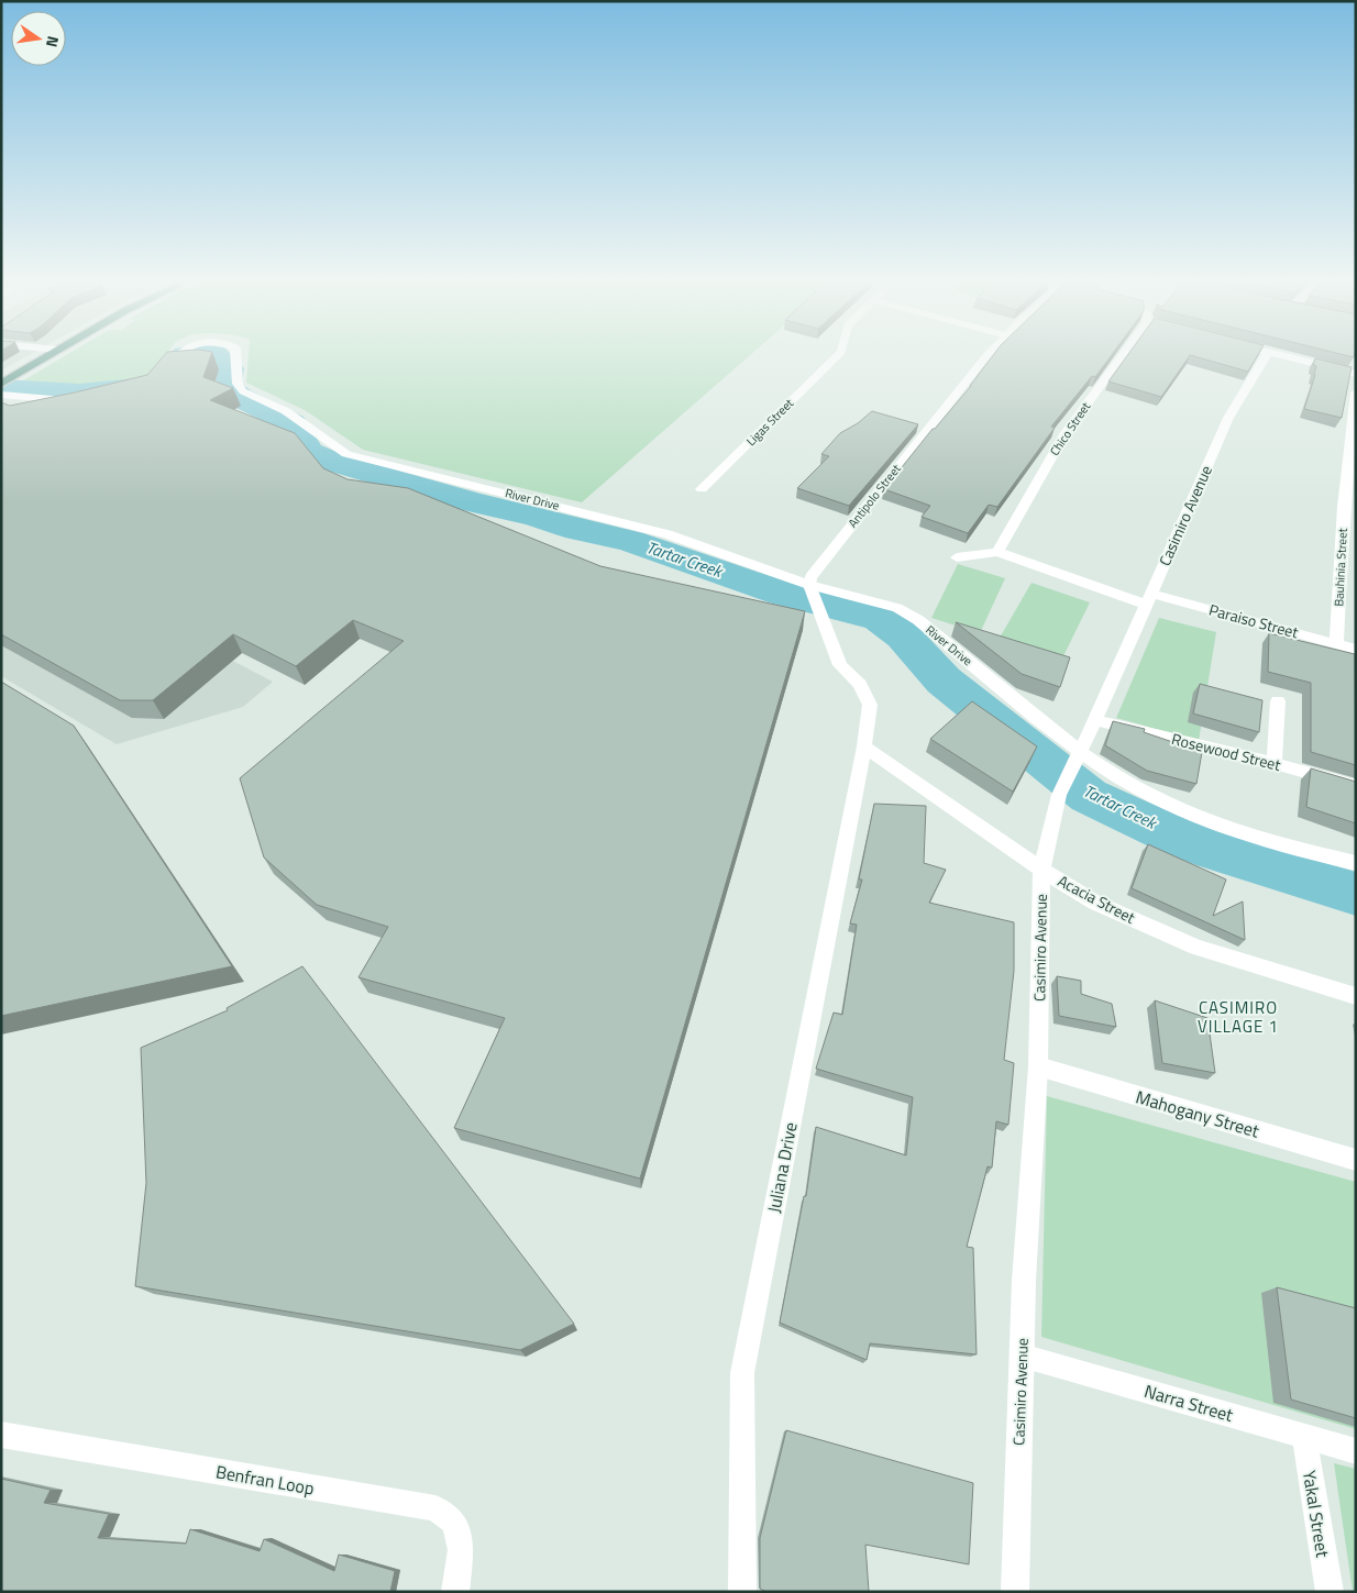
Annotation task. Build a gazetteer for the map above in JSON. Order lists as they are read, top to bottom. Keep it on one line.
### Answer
{"streets":{"street":["Ligas Street","Chico Street","Antipolo Street","River Drive","Casimiro Avenue","Bauhinia Street","Paraiso Street","Rosewood Street","Acacia Street","Mahogany Street","Juliana Drive","Narra Street","Benfran Loop","Yakal Street"]},"crossings":[["Chico Street","Paraiso Street"],["Antipolo Street","River Drive"],["River Drive","Casimiro Avenue"],["Casimiro Avenue","Paraiso Street"],["Casimiro Avenue","Rosewood Street"],["Casimiro Avenue","Acacia Street"],["Casimiro Avenue","Mahogany Street"],["Casimiro Avenue","Narra Street"],["Bauhinia Street","Paraiso Street"],["Acacia Street","Juliana Drive"],["Narra Street","Yakal Street"]],"districts":["CASIMIRO VILLAGE 1"],"water":["Tartar Creek"],"north":"right"}
